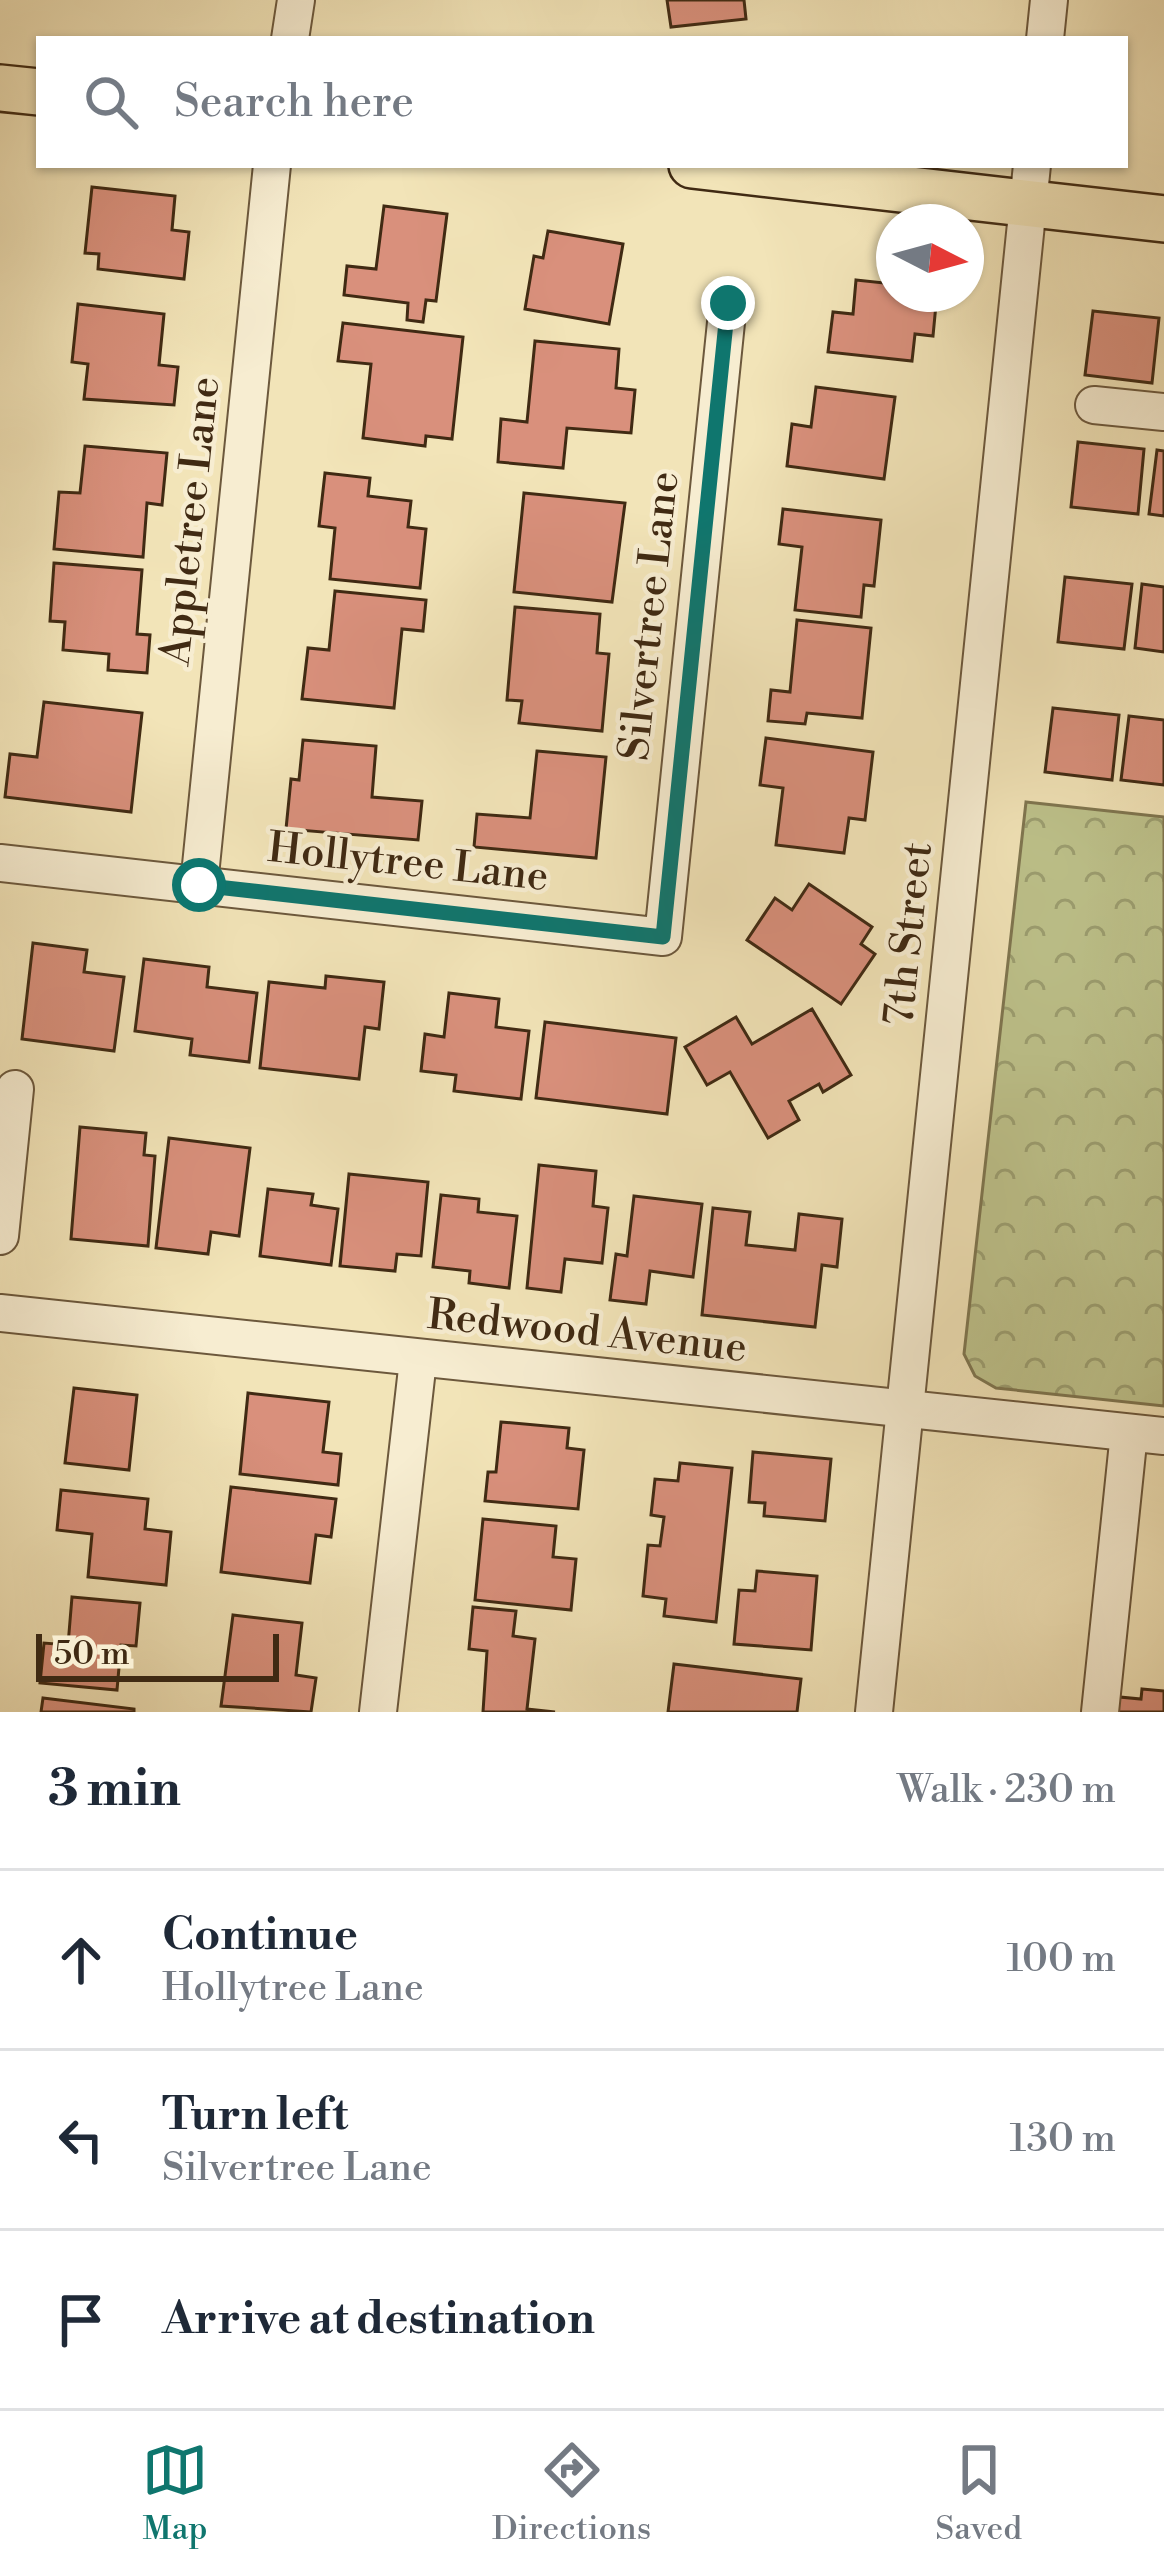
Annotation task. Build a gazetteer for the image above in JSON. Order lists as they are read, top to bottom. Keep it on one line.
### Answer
{"streets":{"street":["Appletree Lane","Silvertree Lane","Hollytree Lane","7th Street","Redwood Avenue"]},"crossings":[["Appletree Lane","Hollytree Lane"],["Silvertree Lane","Hollytree Lane"],["7th Street","Redwood Avenue"]],"scale_bar":"50 m","north":"right","page":{"search":"Search here","scale":"50 m","heading":["3 min","Walk · 230 m"],"list":[["Continue","Hollytree Lane","100 m"],["Turn left","Silvertree Lane","130 m"],"Arrive at destination"],"nav":["Map","Directions","Saved"]}}
